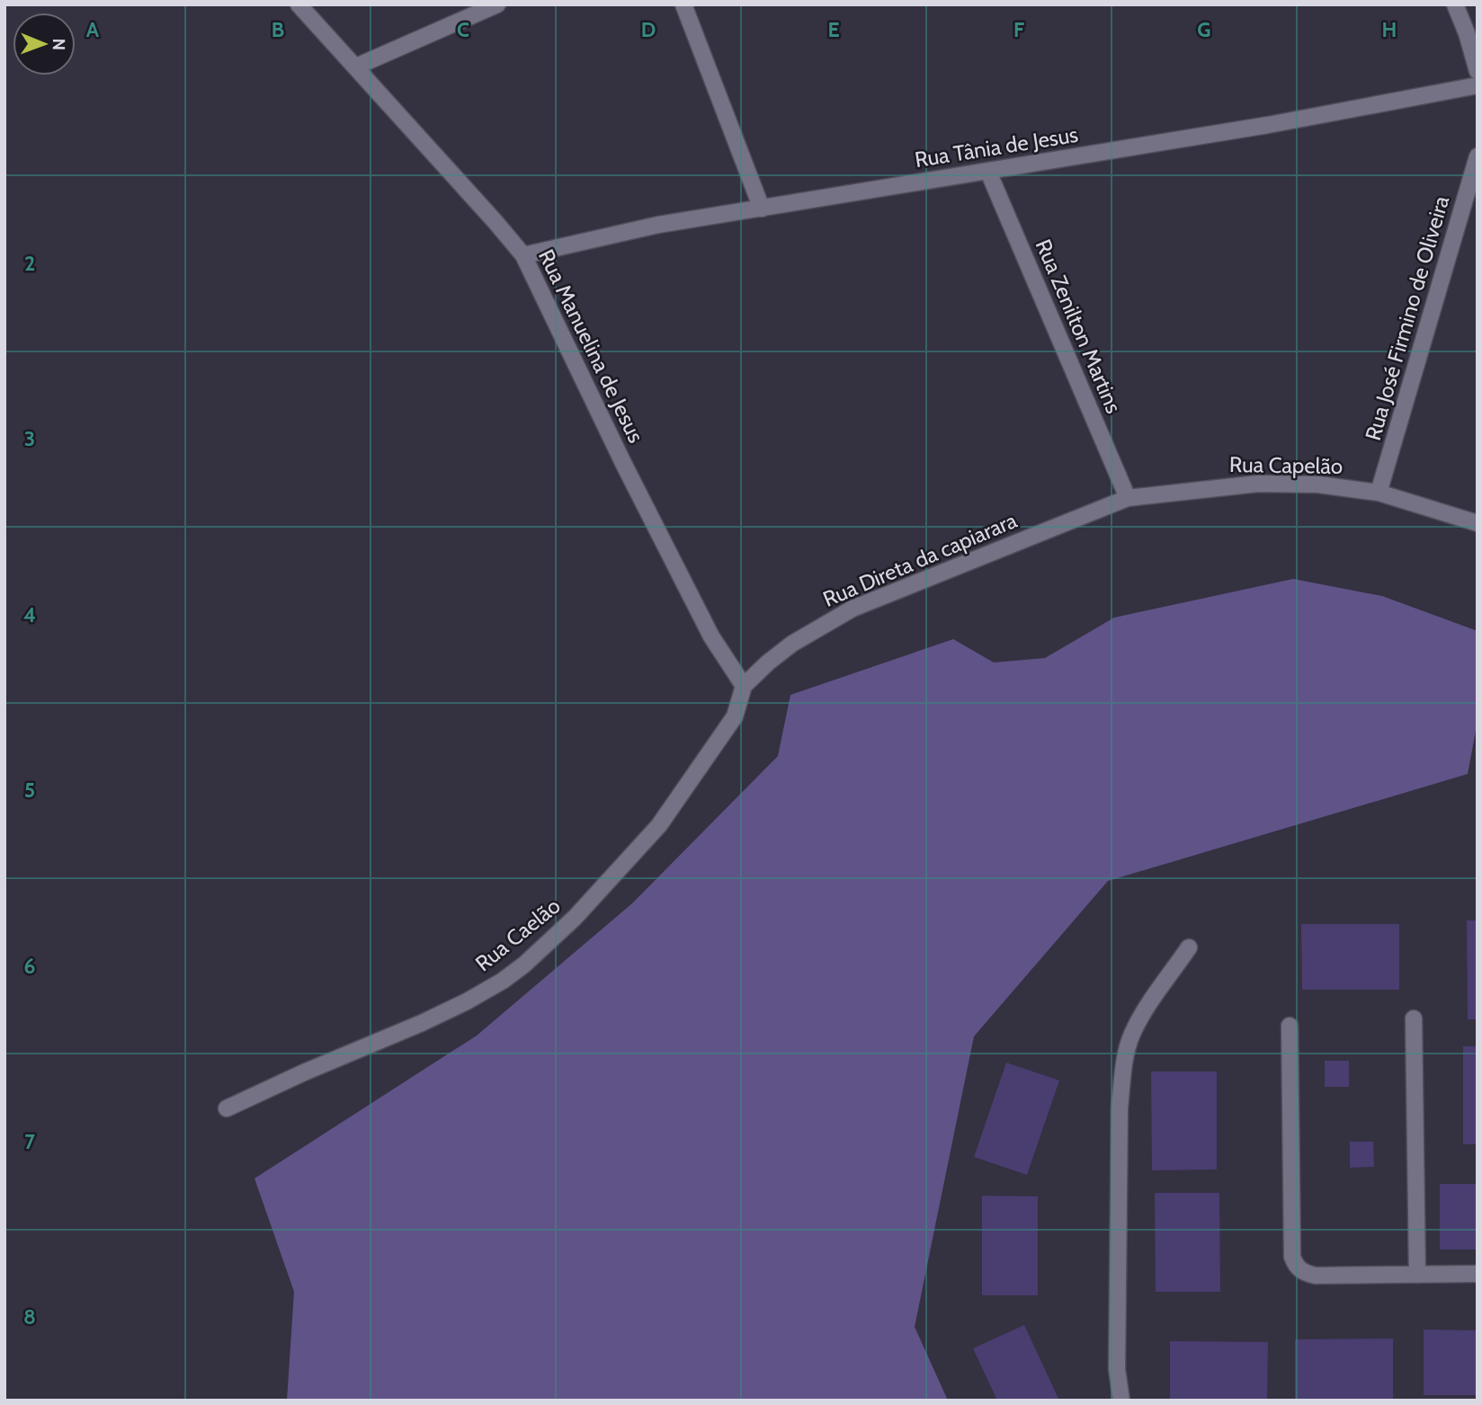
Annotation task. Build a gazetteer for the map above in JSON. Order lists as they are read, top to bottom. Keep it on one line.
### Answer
{"streets":{"street":["Rua Tânia de Jesus","Rua José Firmino de Oliveira","Rua Zenilton Martins","Rua Manuelina de Jesus","Rua Capelão","Rua Direta da capiarara","Rua Caelão"]},"crossings":[["Rua Tânia de Jesus","Rua Zenilton Martins"],["Rua Tânia de Jesus","Rua Manuelina de Jesus"],["Rua José Firmino de Oliveira","Rua Capelão"],["Rua Zenilton Martins","Rua Capelão"],["Rua Zenilton Martins","Rua Direta da capiarara"],["Rua Manuelina de Jesus","Rua Direta da capiarara"],["Rua Manuelina de Jesus","Rua Caelão"],["Rua Capelão","Rua Direta da capiarara"],["Rua Direta da capiarara","Rua Caelão"]],"north":"right","grid":{"columns":["A","B","C","D","E","F","G","H"],"rows":["2","3","4","5","6","7","8"]}}
